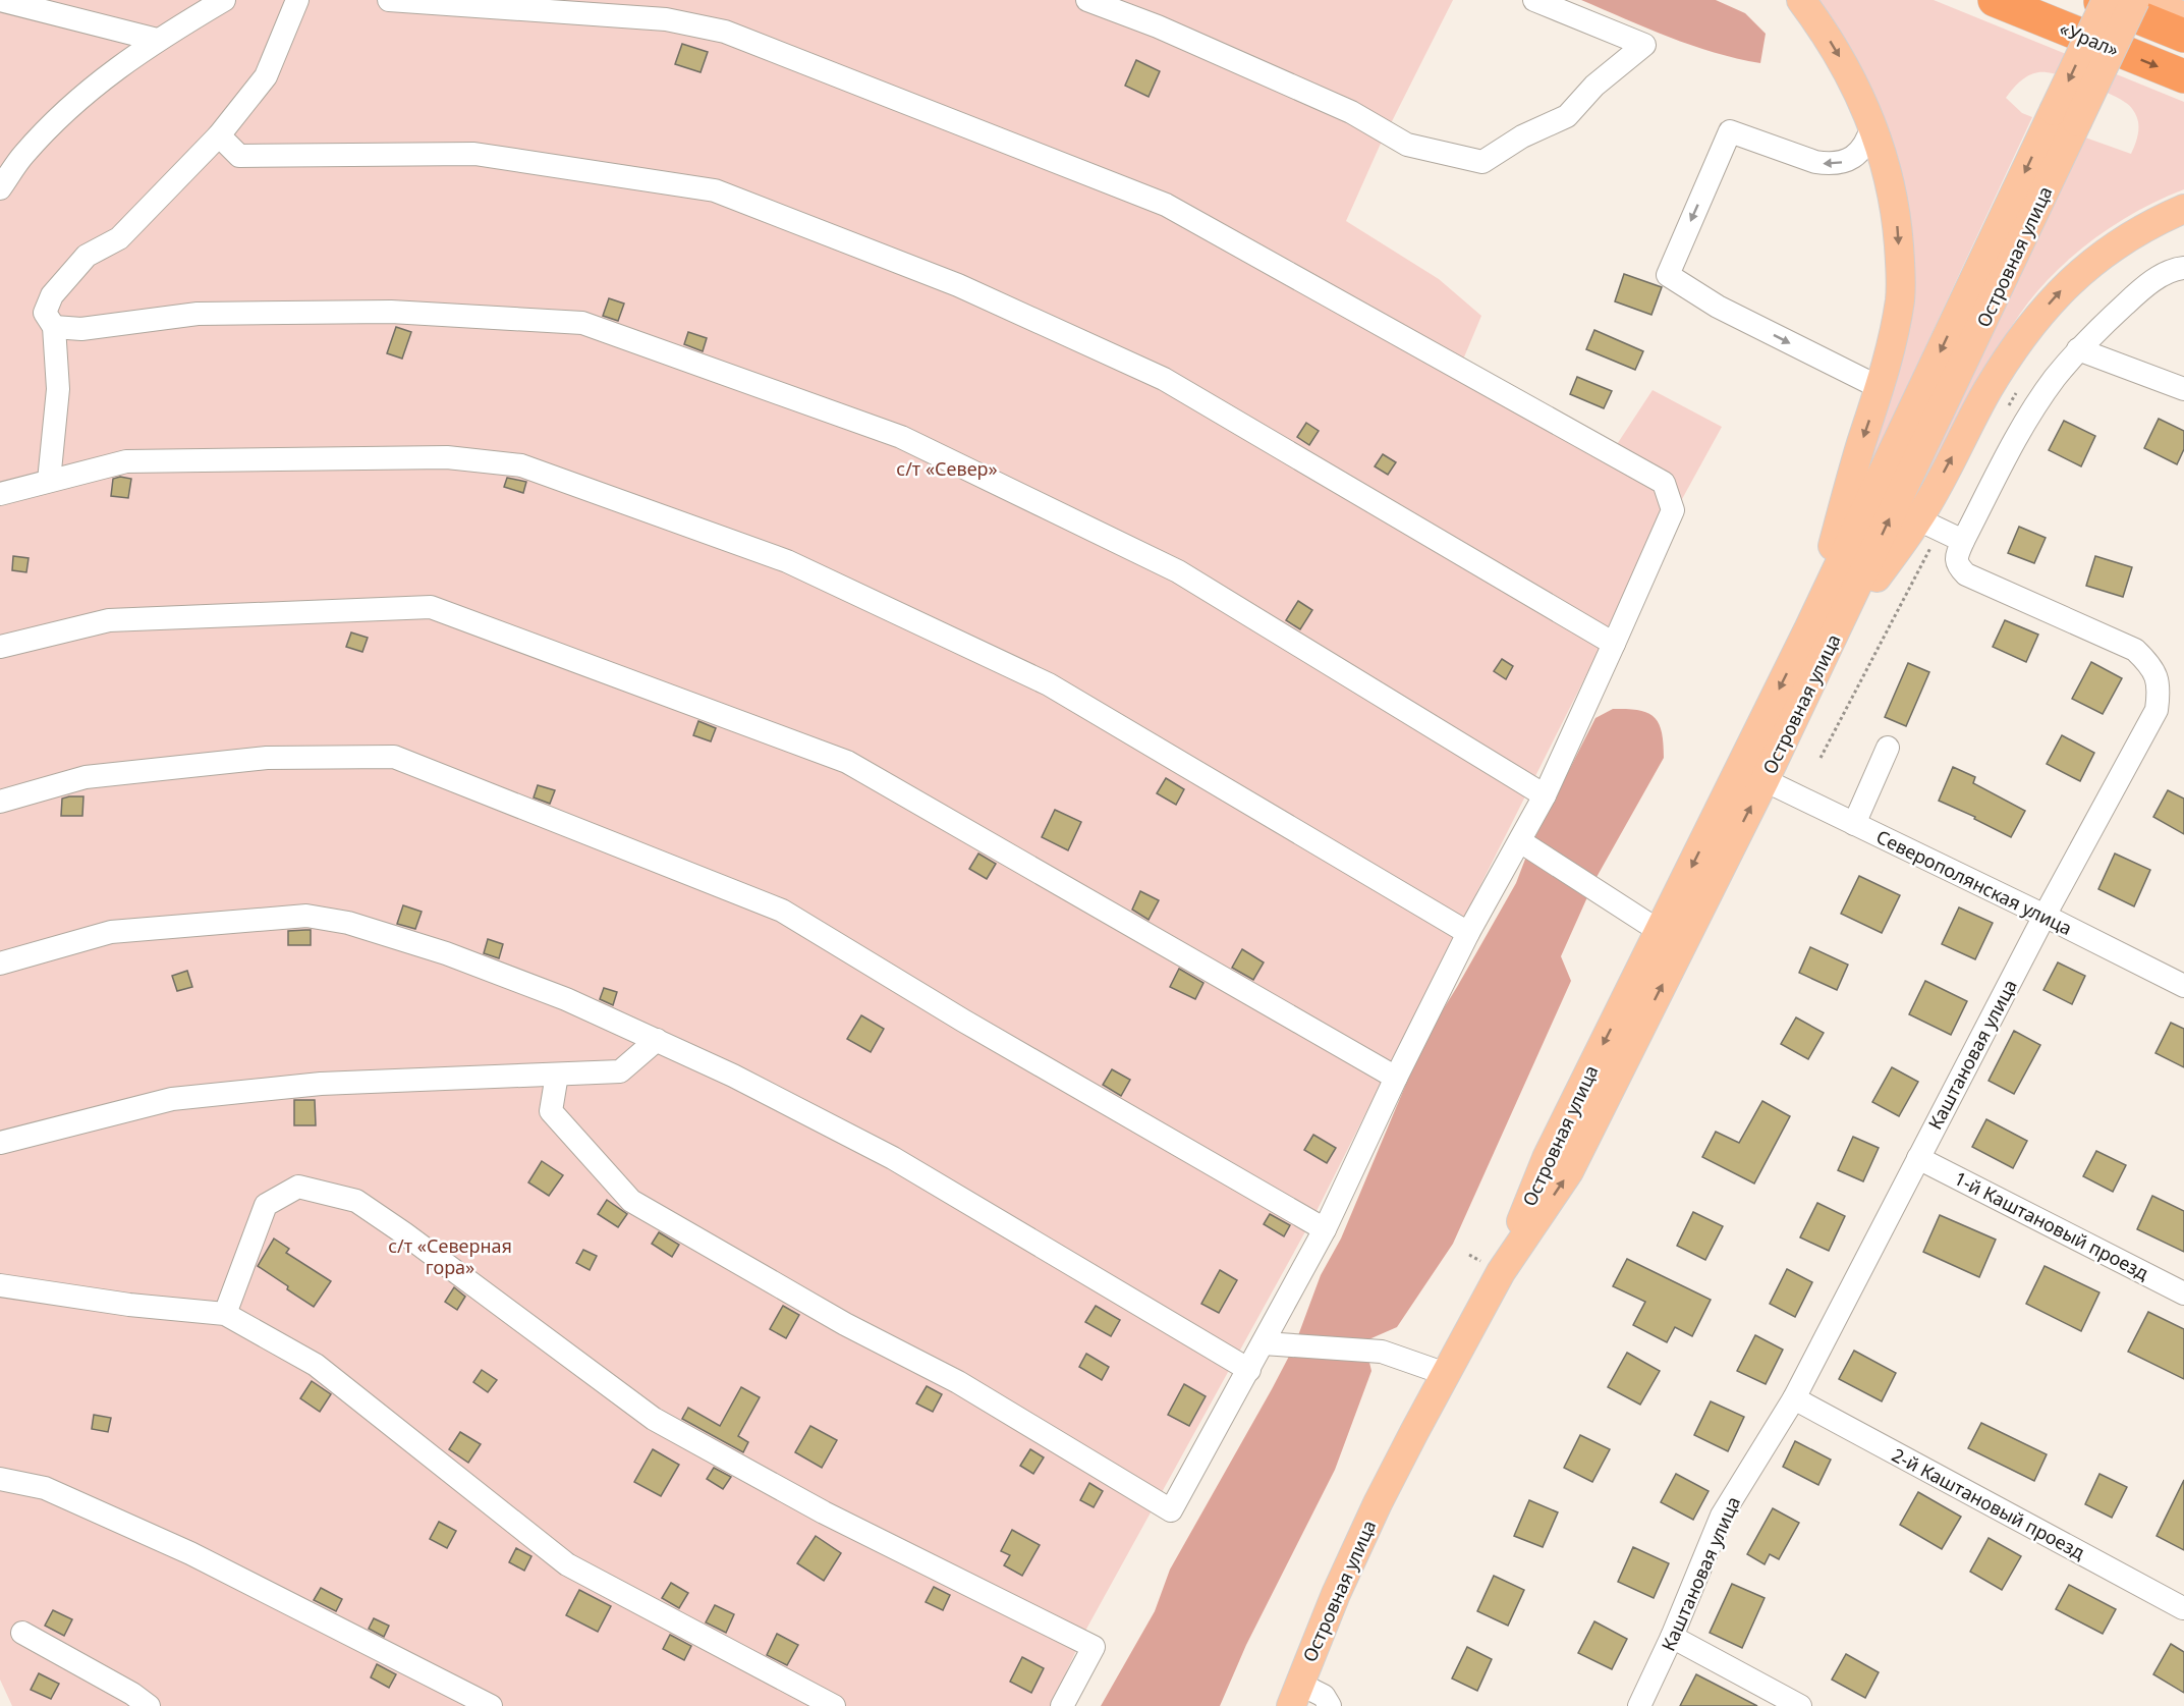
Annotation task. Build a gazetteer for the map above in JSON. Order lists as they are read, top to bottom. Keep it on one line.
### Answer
{"streets":{"highway":["«Урал»"],"main road":["Островная улица"],"street":["Северополянская улица","Каштановая улица","1-й Каштановый проезд","2-й Каштановый проезд"]},"crossings":[["Островная улица","Северополянская улица"],["Северополянская улица","Каштановая улица"],["Каштановая улица","1-й Каштановый проезд"],["Каштановая улица","2-й Каштановый проезд"]],"parks":["с/т «Север»","с/т «Северная гора»"]}
